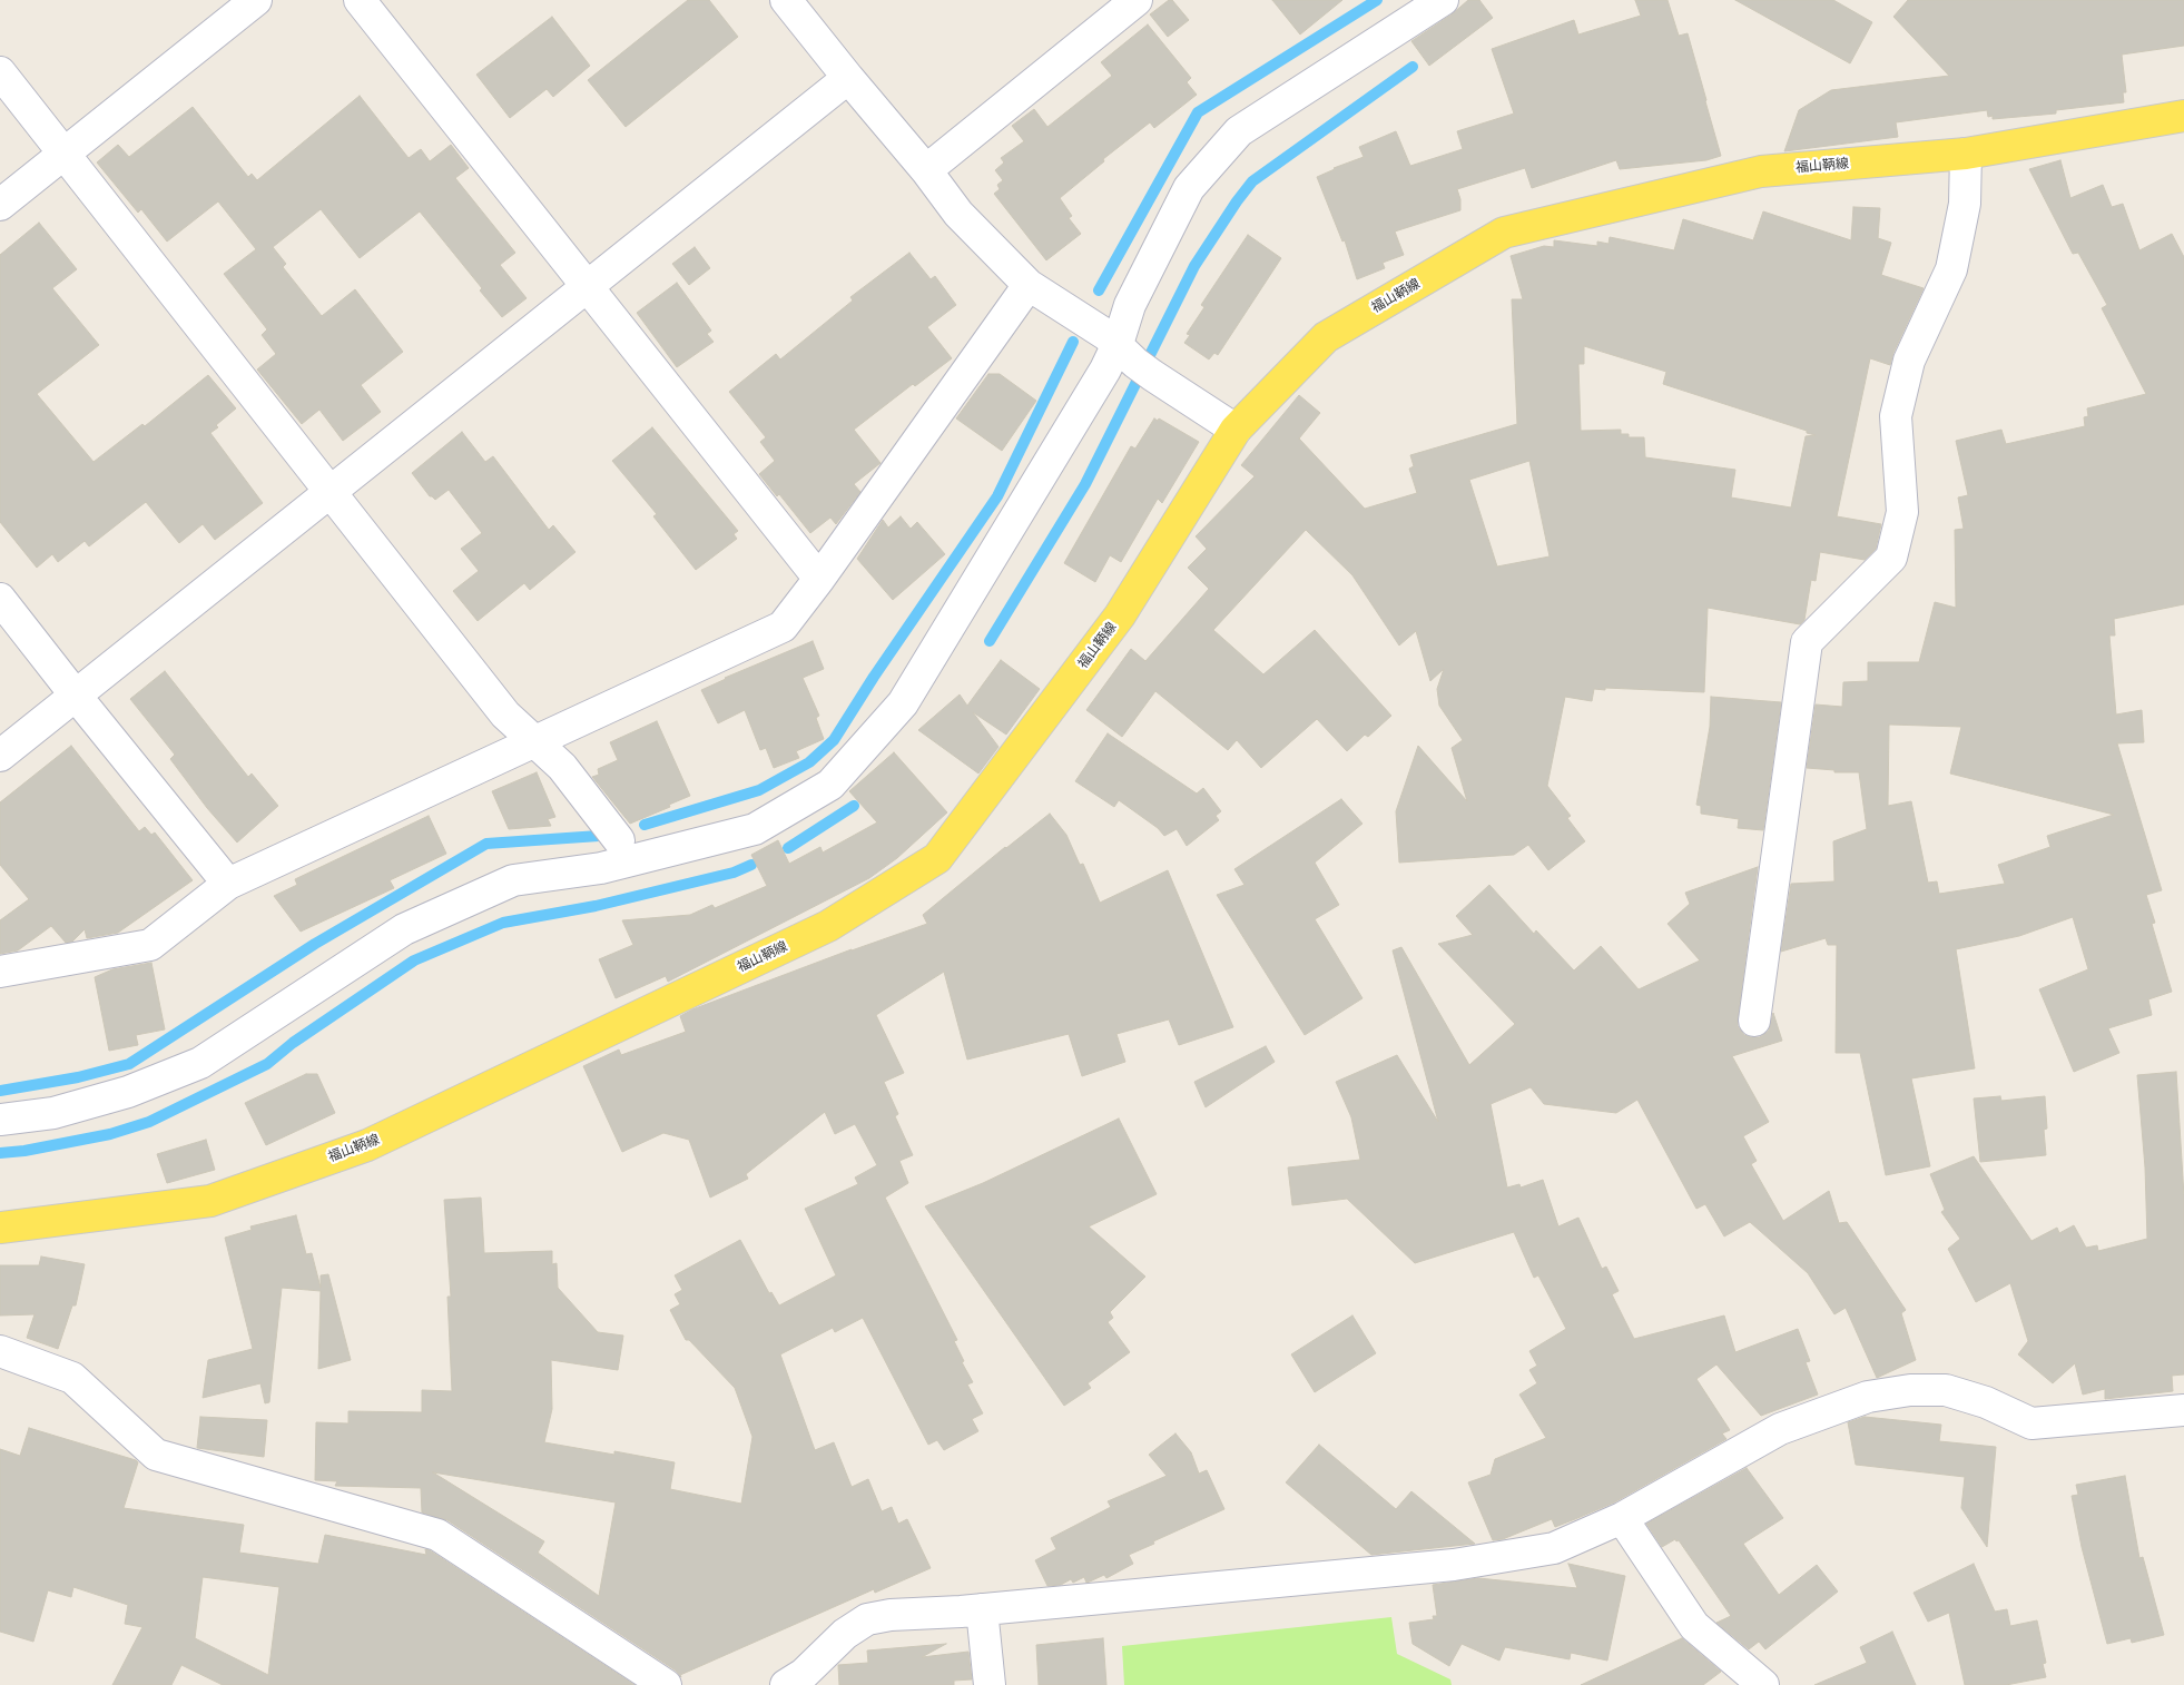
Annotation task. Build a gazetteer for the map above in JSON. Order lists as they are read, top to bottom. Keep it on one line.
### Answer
{"streets":{"main road":["福山鞆線"]}}
